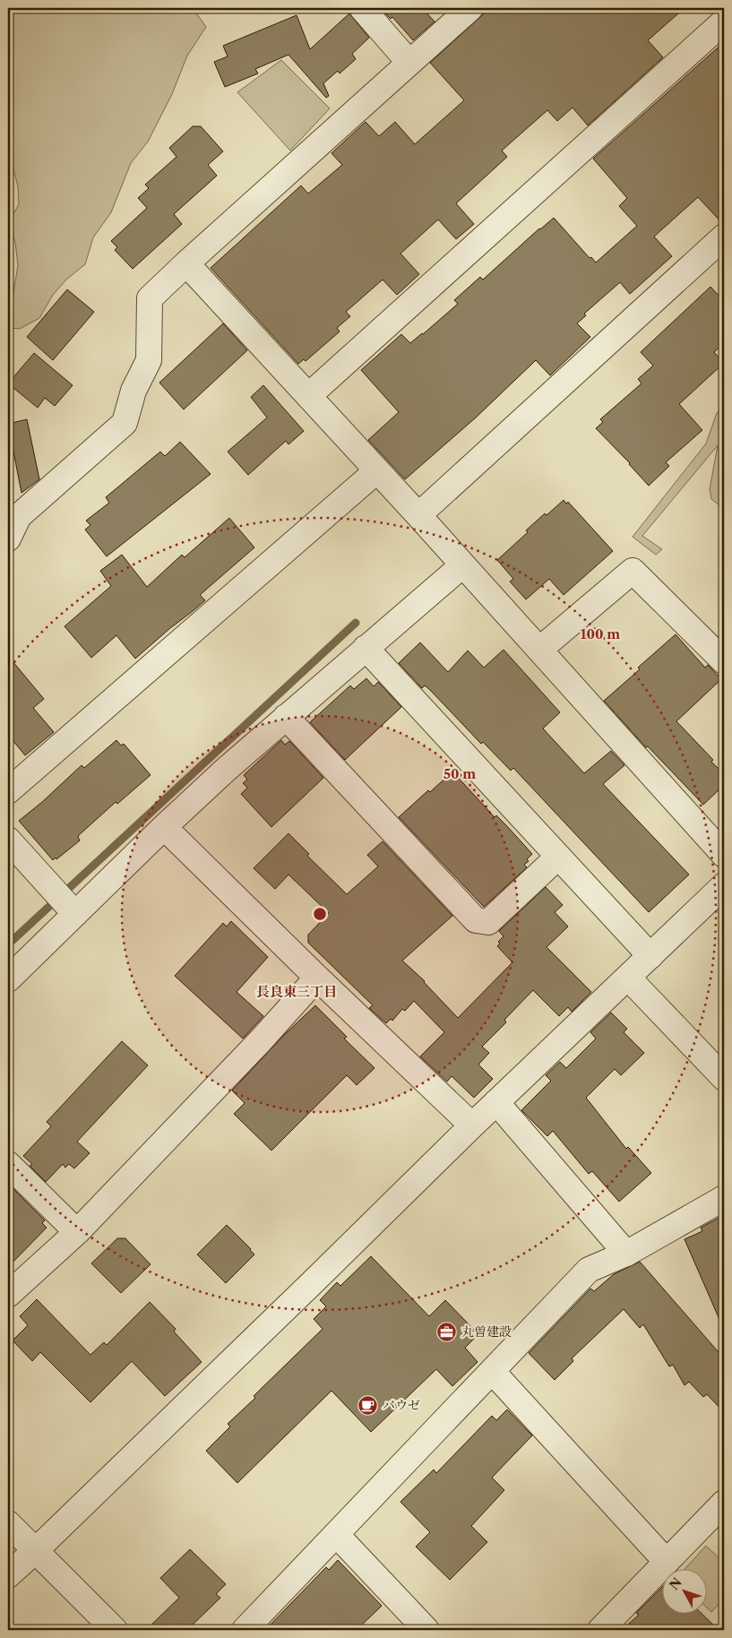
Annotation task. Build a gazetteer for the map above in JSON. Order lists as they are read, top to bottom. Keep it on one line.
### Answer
{"districts":["長良東三丁目"],"places":{"office":["丸曽建設"],"cafe":["パウゼ"]},"north":"top left","rings":["100 m","50 m"]}
